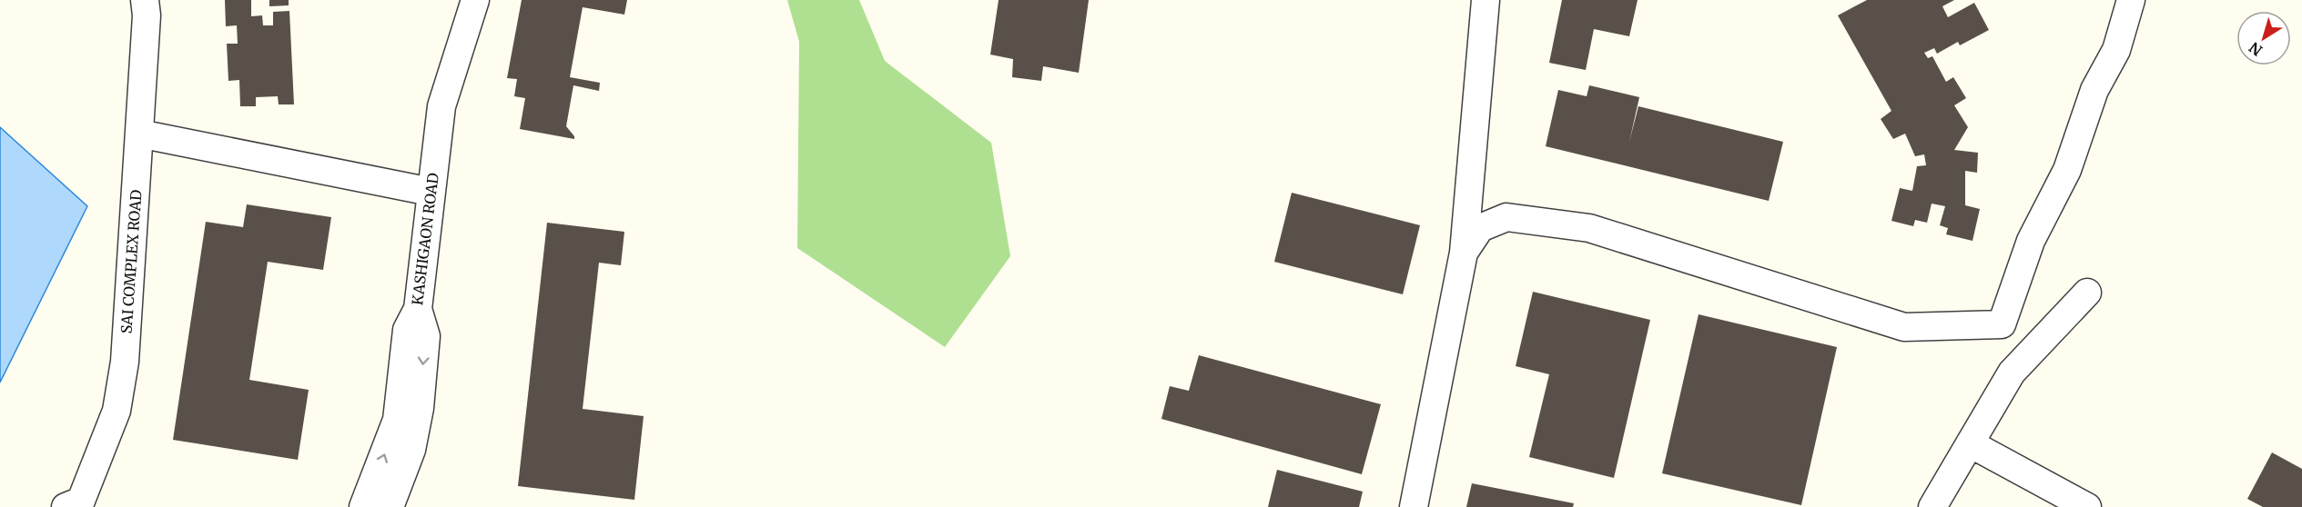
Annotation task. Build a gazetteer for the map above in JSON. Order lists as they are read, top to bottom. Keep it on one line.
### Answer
{"streets":{"street":["KASHIGAON ROAD","SAI COMPLEX ROAD"]},"north":"bottom left"}
